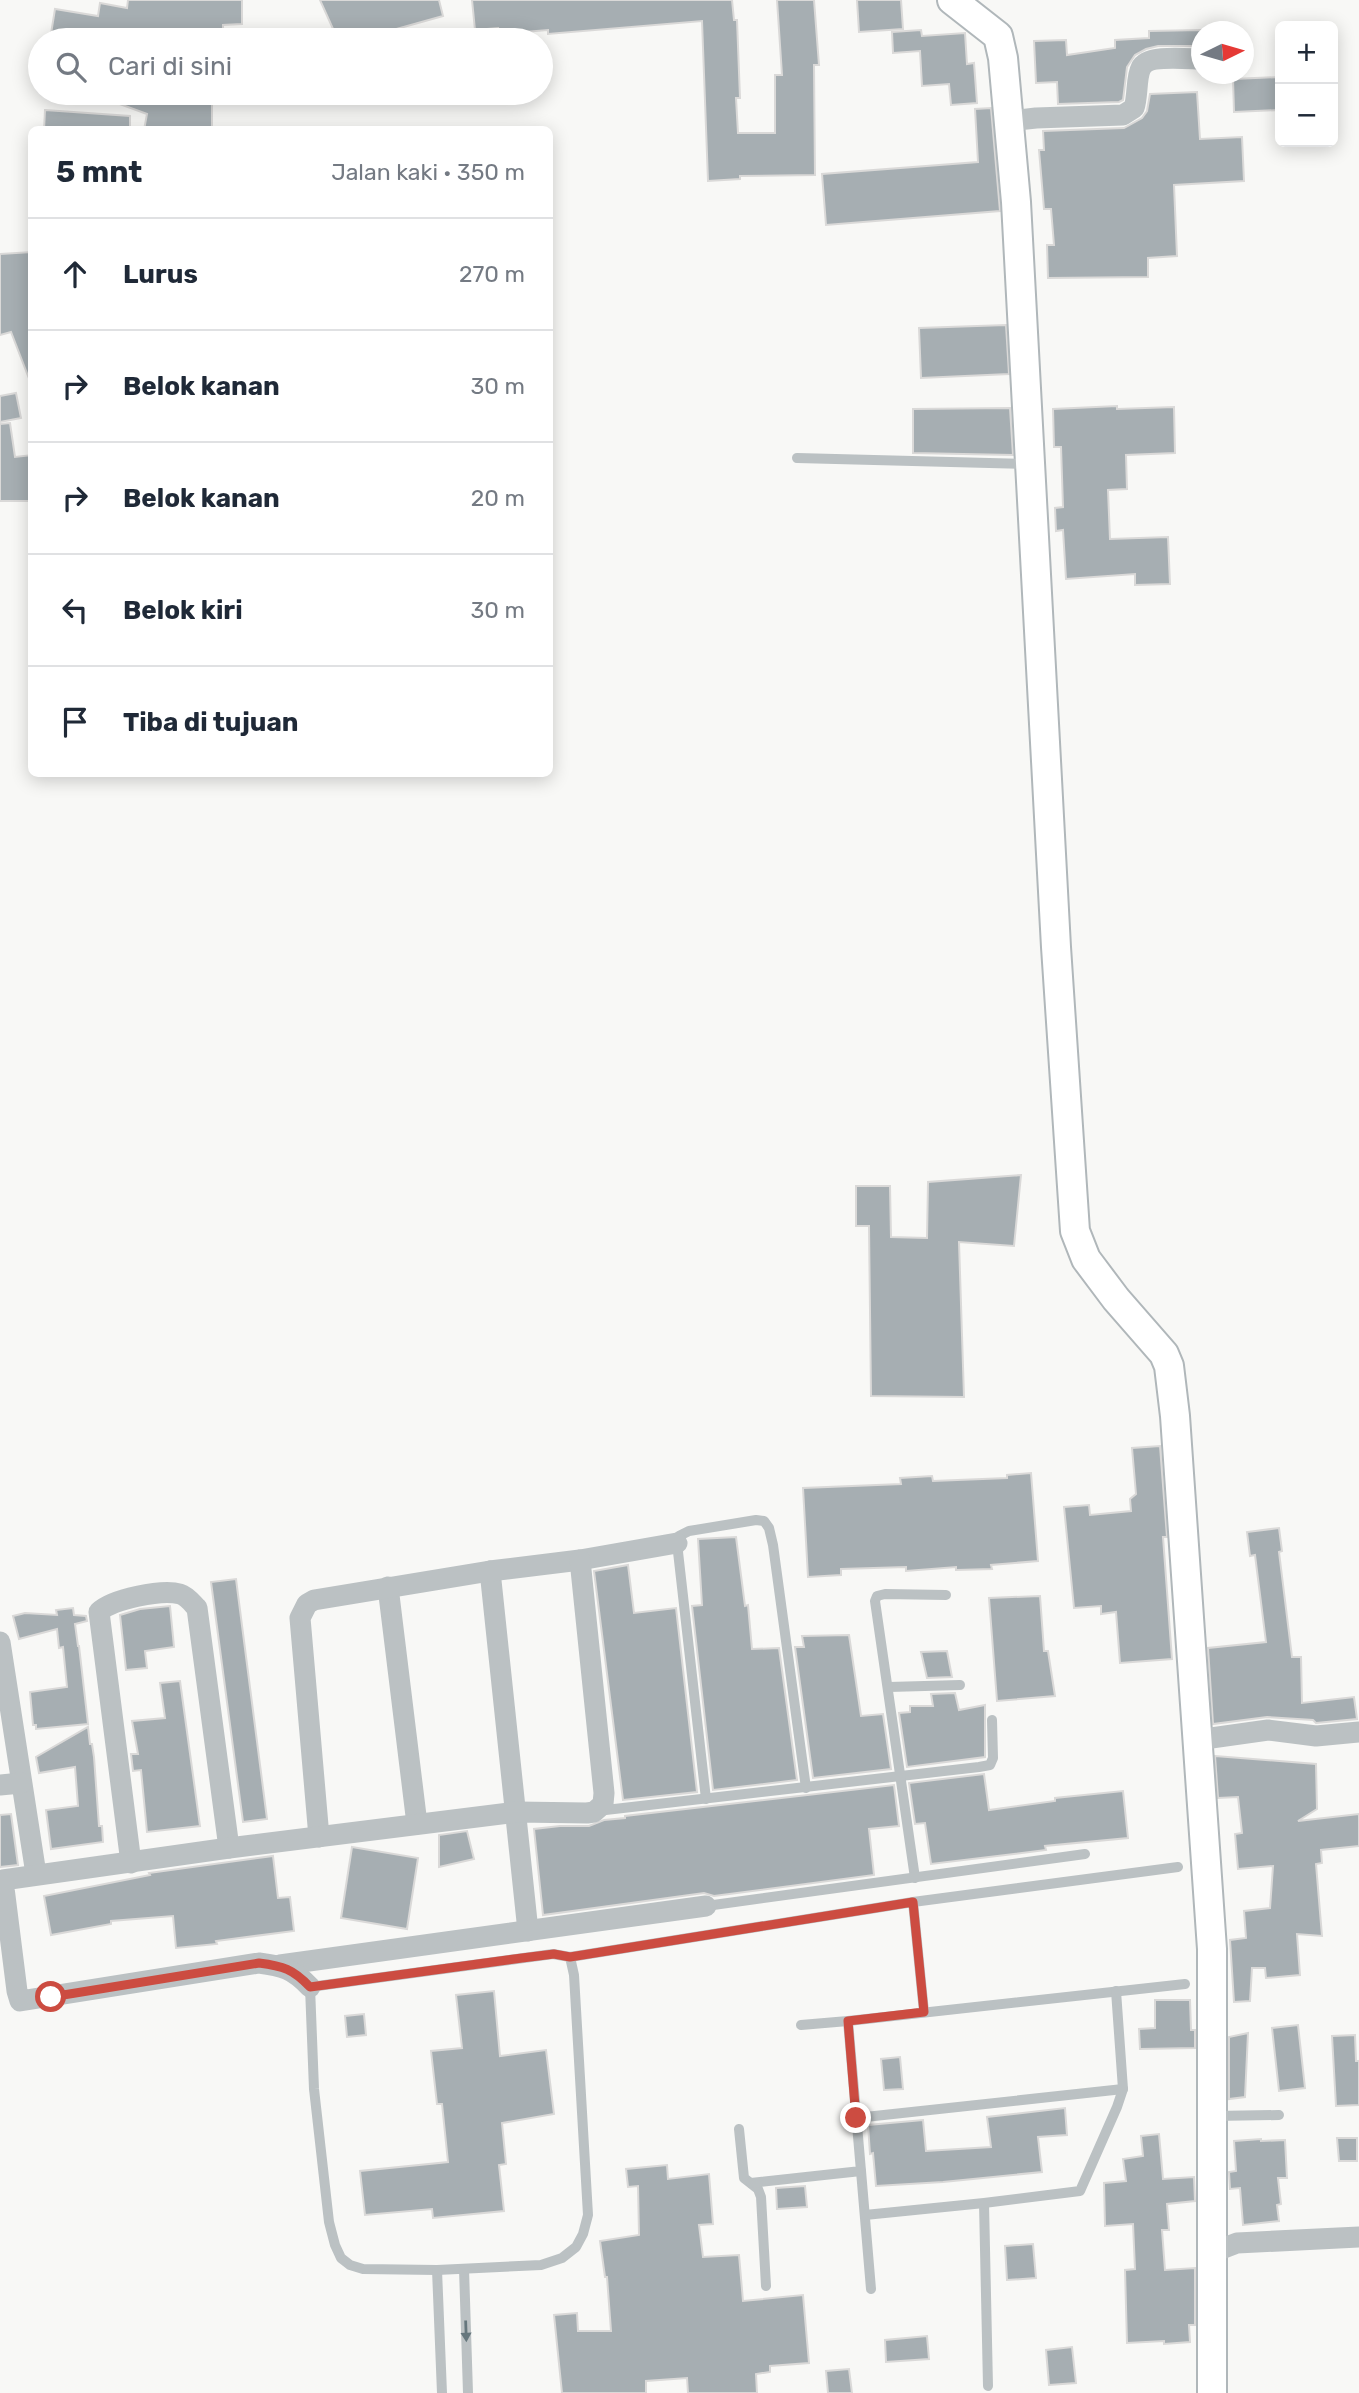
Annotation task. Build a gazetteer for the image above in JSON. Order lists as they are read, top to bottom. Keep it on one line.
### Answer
{"north":"right","page":{"map_buttons":["+","−"],"search":"Cari di sini","heading":["5 mnt","Jalan kaki · 350 m"],"list":[["Lurus","270 m"],["Belok kanan","30 m"],["Belok kanan","20 m"],["Belok kiri","30 m"],"Tiba di tujuan"]}}
